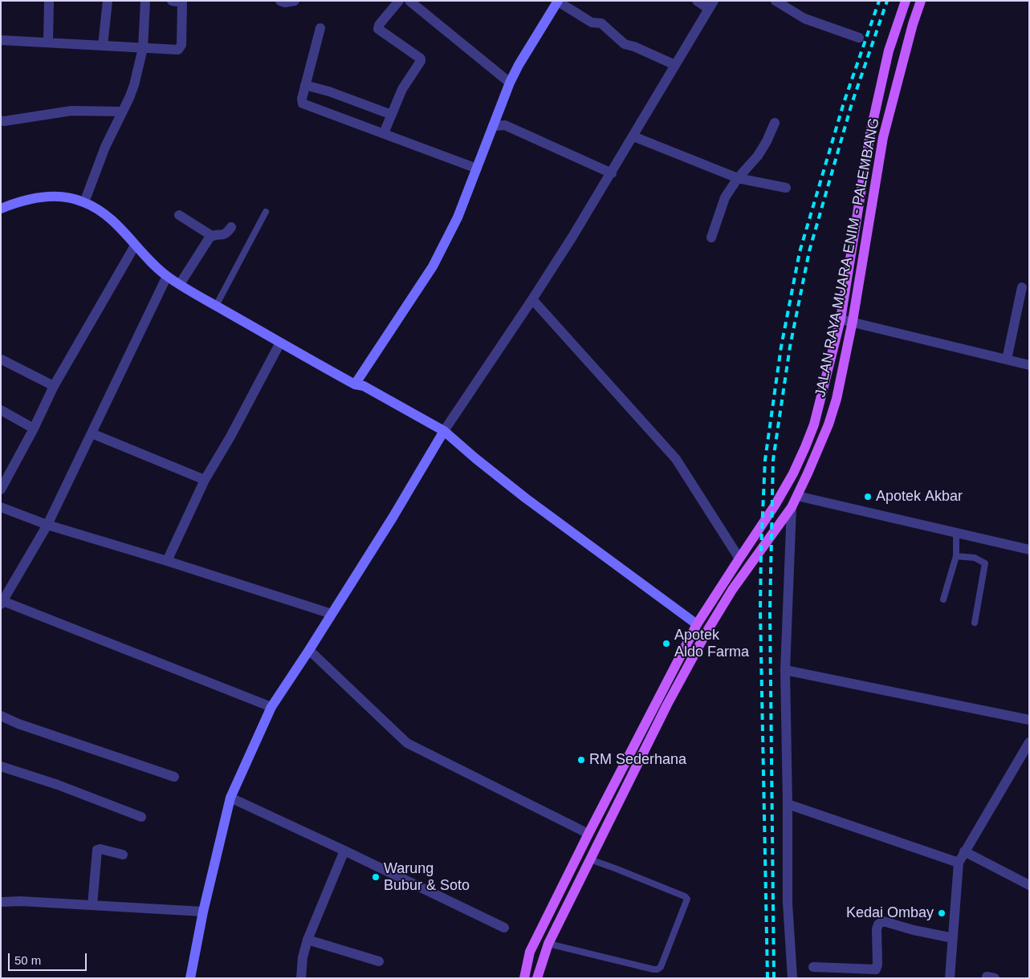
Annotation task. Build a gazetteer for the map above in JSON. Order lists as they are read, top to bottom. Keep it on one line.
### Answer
{"streets":{"main road":["JALAN RAYA MUARA ENIM - PALEMBANG"]},"places":["Apotek Akbar","Apotek Aldo Farma","RM Sederhana","Warung Bubur & Soto","Kedai Ombay"],"scale_bar":"50 m"}
